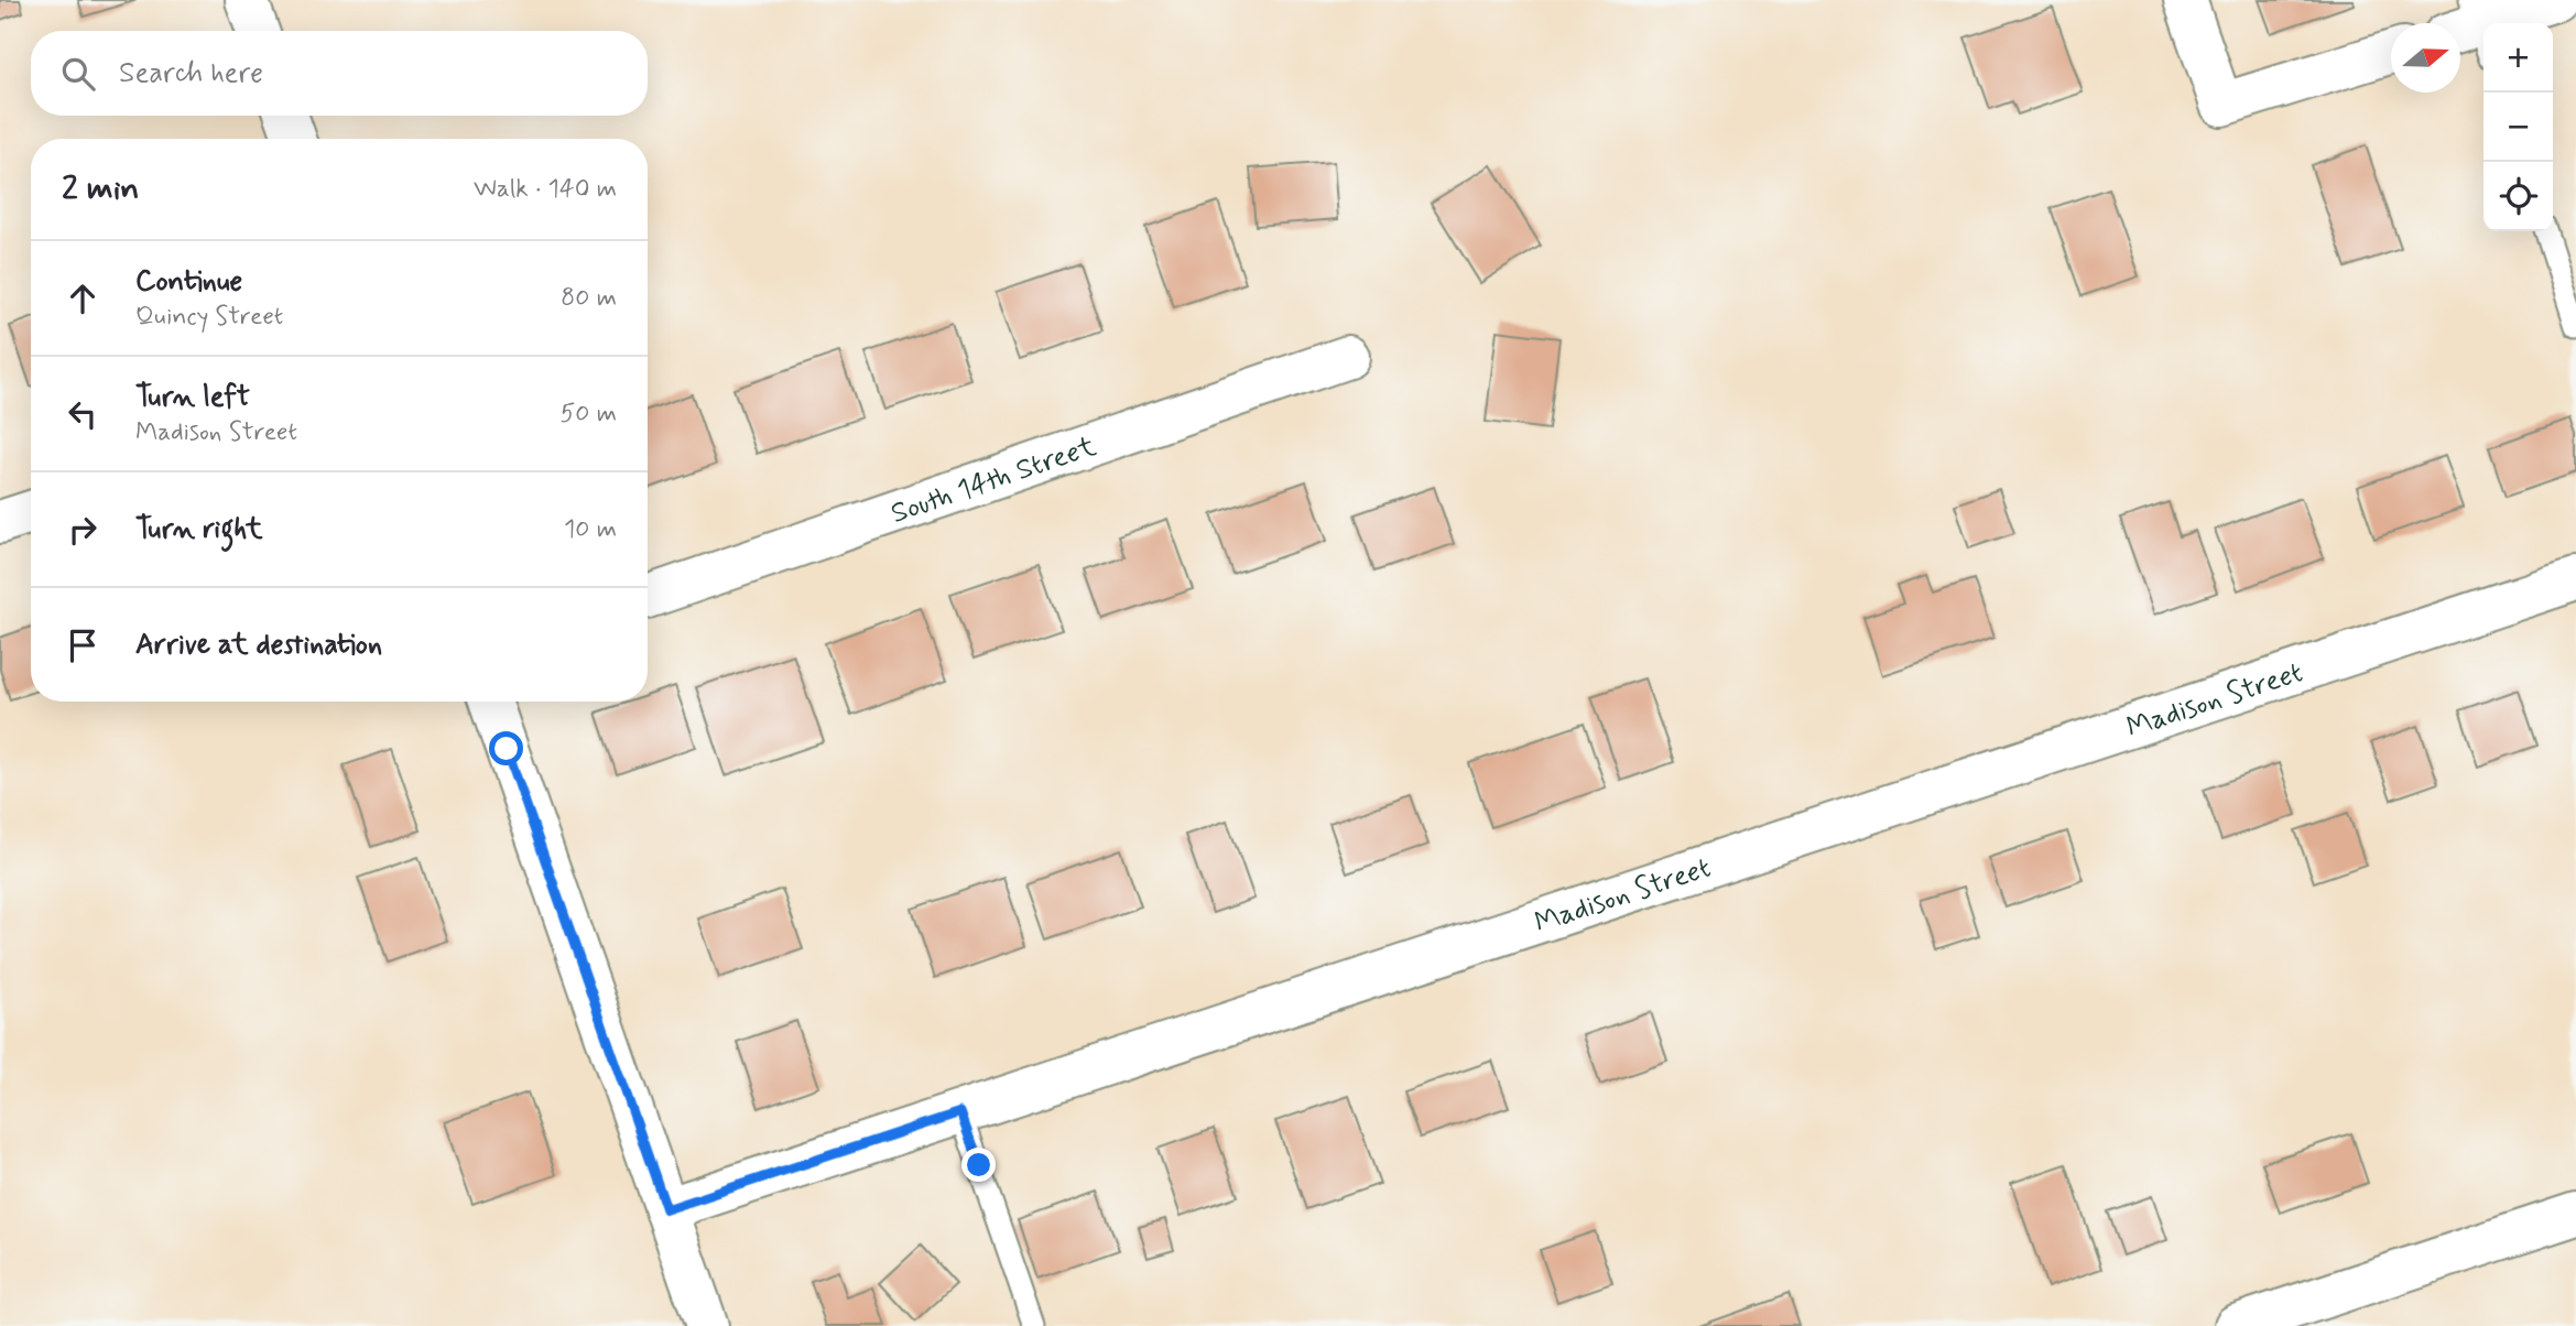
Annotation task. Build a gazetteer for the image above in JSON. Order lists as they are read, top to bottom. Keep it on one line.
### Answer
{"streets":{"street":["South 14th Street","Madison Street"]},"north":"right","page":{"map_buttons":["+","−"],"search":"Search here","heading":["2 min","Walk · 140 m"],"list":[["Continue","Quincy Street","80 m"],["Turn left","Madison Street","50 m"],["Turn right","10 m"],"Arrive at destination"]}}
